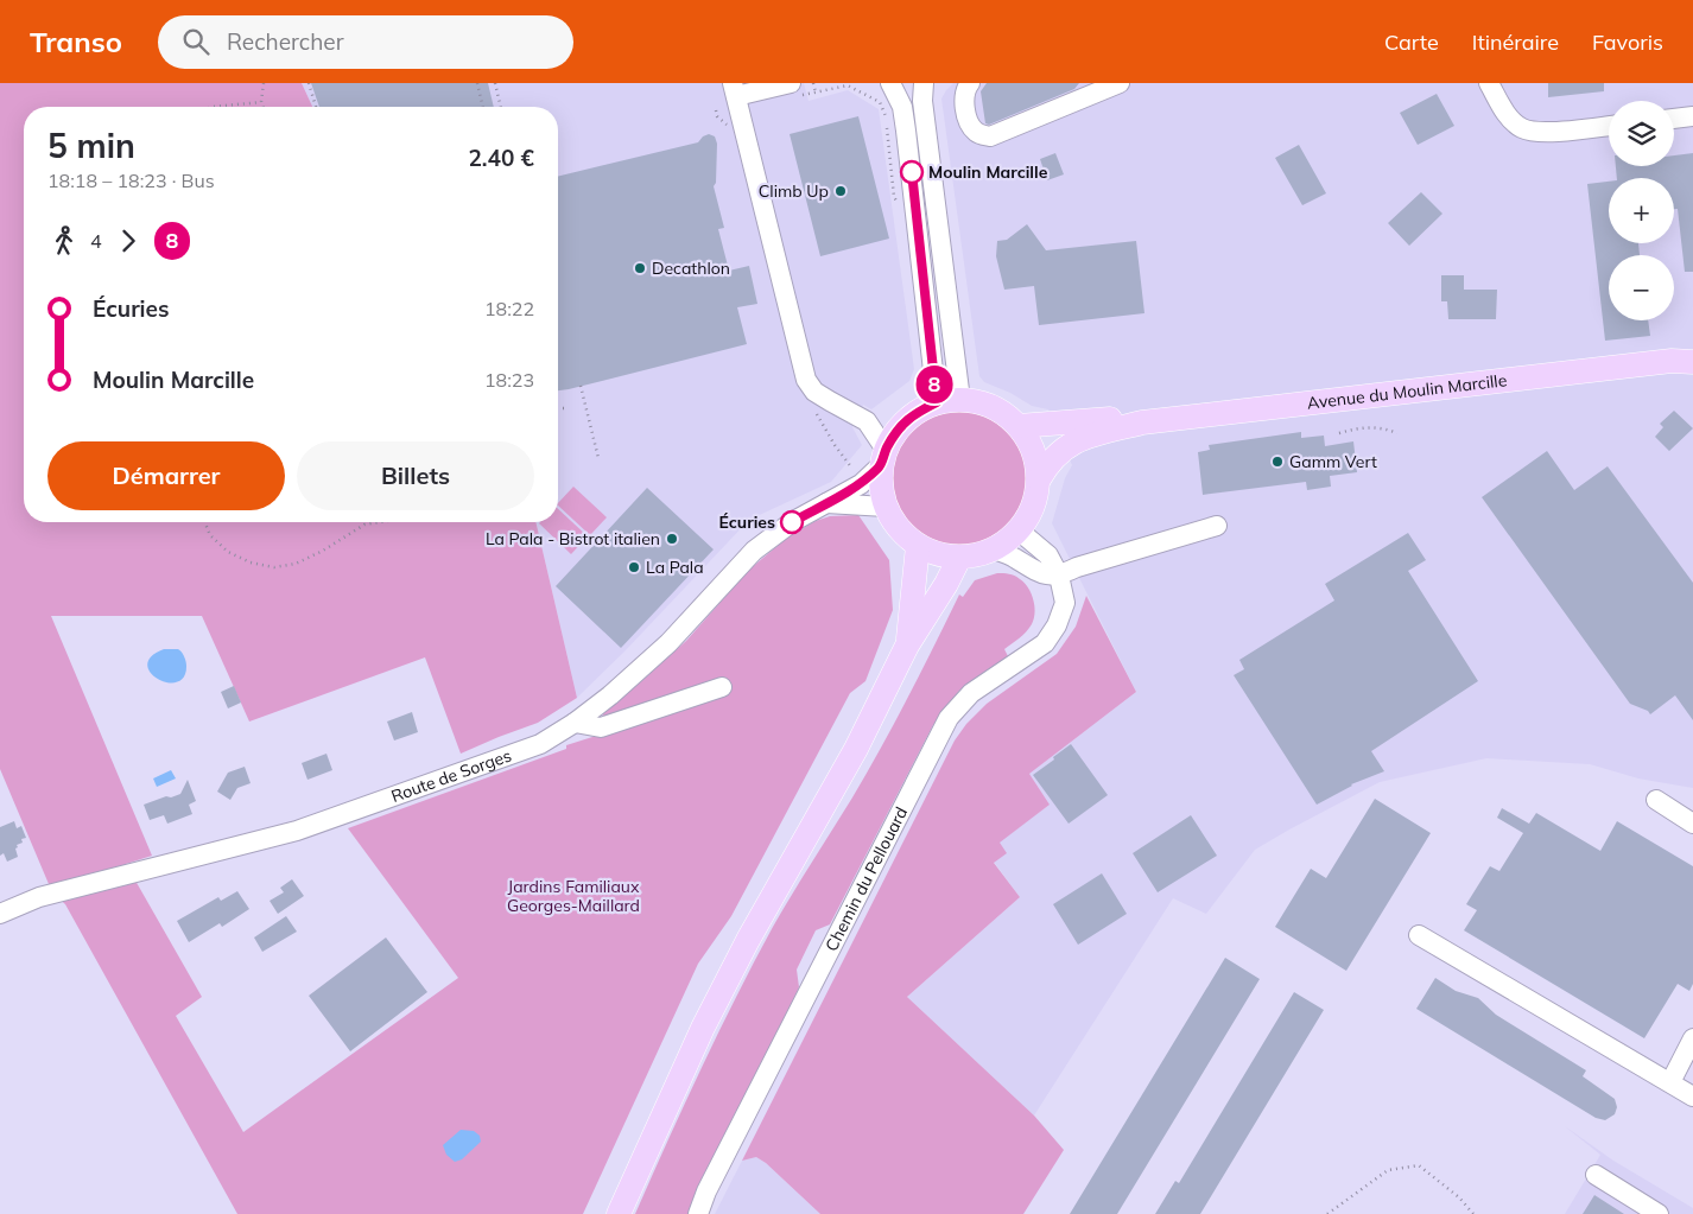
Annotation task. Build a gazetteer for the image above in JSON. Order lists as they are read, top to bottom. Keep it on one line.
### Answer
{"streets":{"main road":["Avenue du Moulin Marcille"],"street":["Route de Sorges","Chemin du Pellouard"]},"crossings":[["Avenue du Moulin Marcille","Route de Sorges"],["Avenue du Moulin Marcille","Chemin du Pellouard"],["Route de Sorges","Chemin du Pellouard"]],"parks":["Jardins Familiaux Georges-Maillard"],"places":["Moulin Marcille","Climb Up","Decathlon","Gamm Vert","Écuries","La Pala - Bistrot italien","La Pala"],"lines":["bus line 8"],"page":{"header":"Transo","search":"Rechercher","nav":["Carte","Itinéraire","Favoris"],"on_map":"8","map_buttons":["+","−"],"heading":["5 min","18:18 – 18:23 · Bus","2.40 €"],"legs":["4","8"],"list":[{"name":"Écuries","value":"18:22"},{"name":"Moulin Marcille","value":"18:23"}],"buttons":["Démarrer","Billets"]}}
